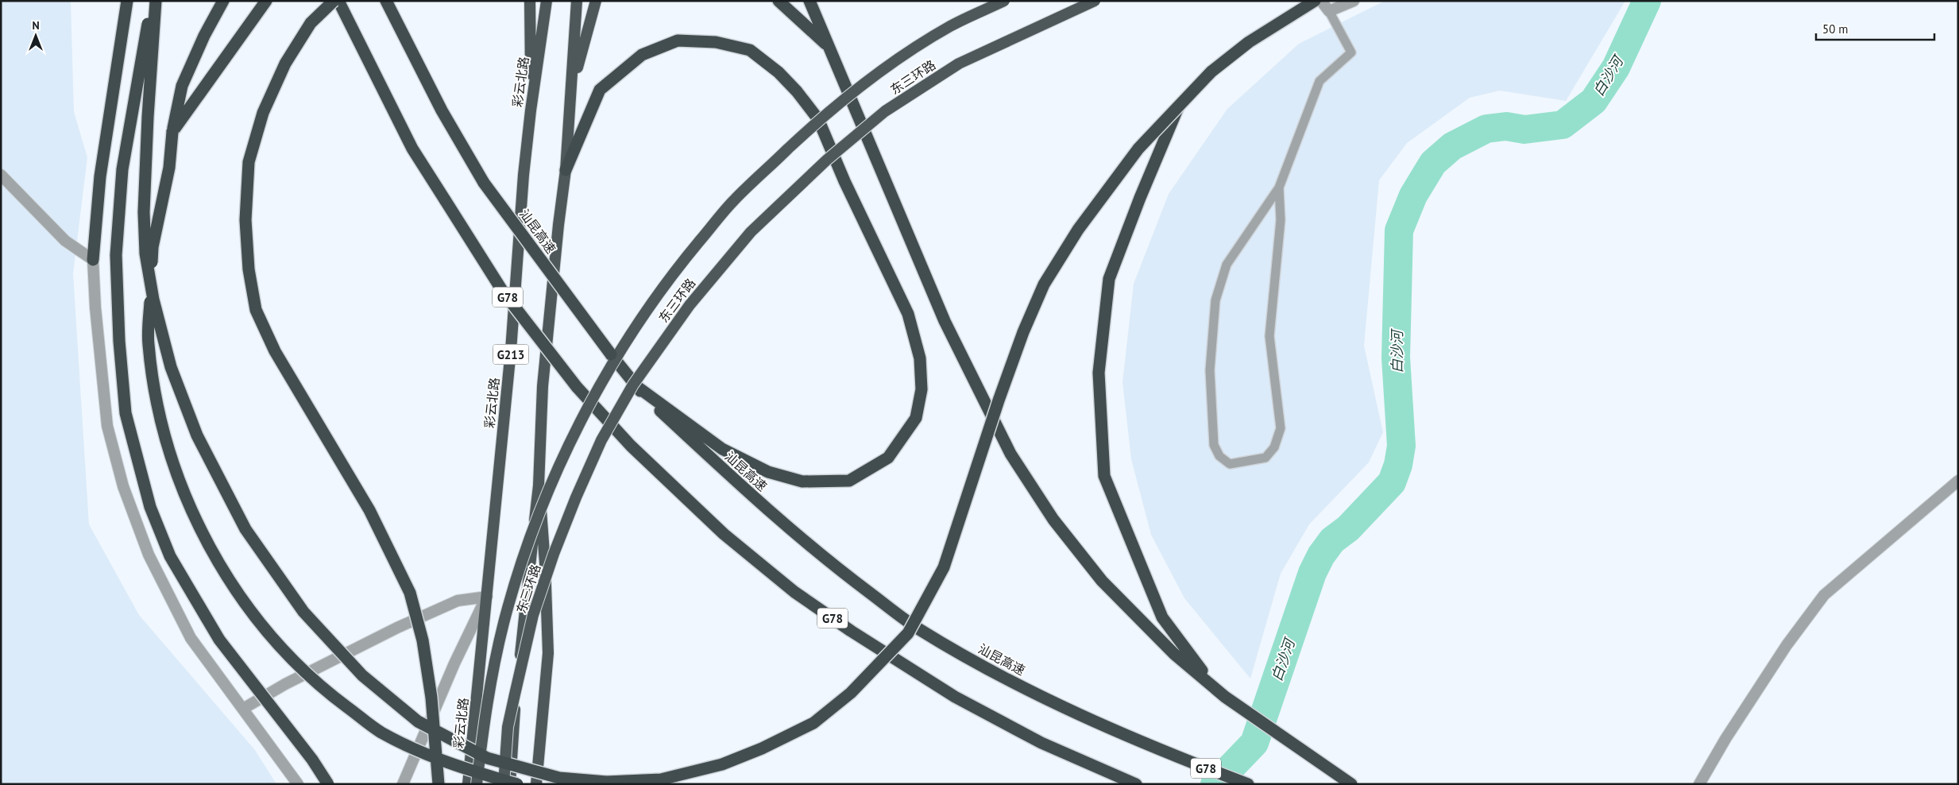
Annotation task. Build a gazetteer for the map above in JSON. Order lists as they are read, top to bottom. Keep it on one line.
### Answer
{"streets":{"highway":["东三环路","彩云北路","汕昆高速","G78","G213"]},"crossings":[["彩云北路","G213"]],"water":["白沙河"],"scale_bar":"50 m","north":"top"}
